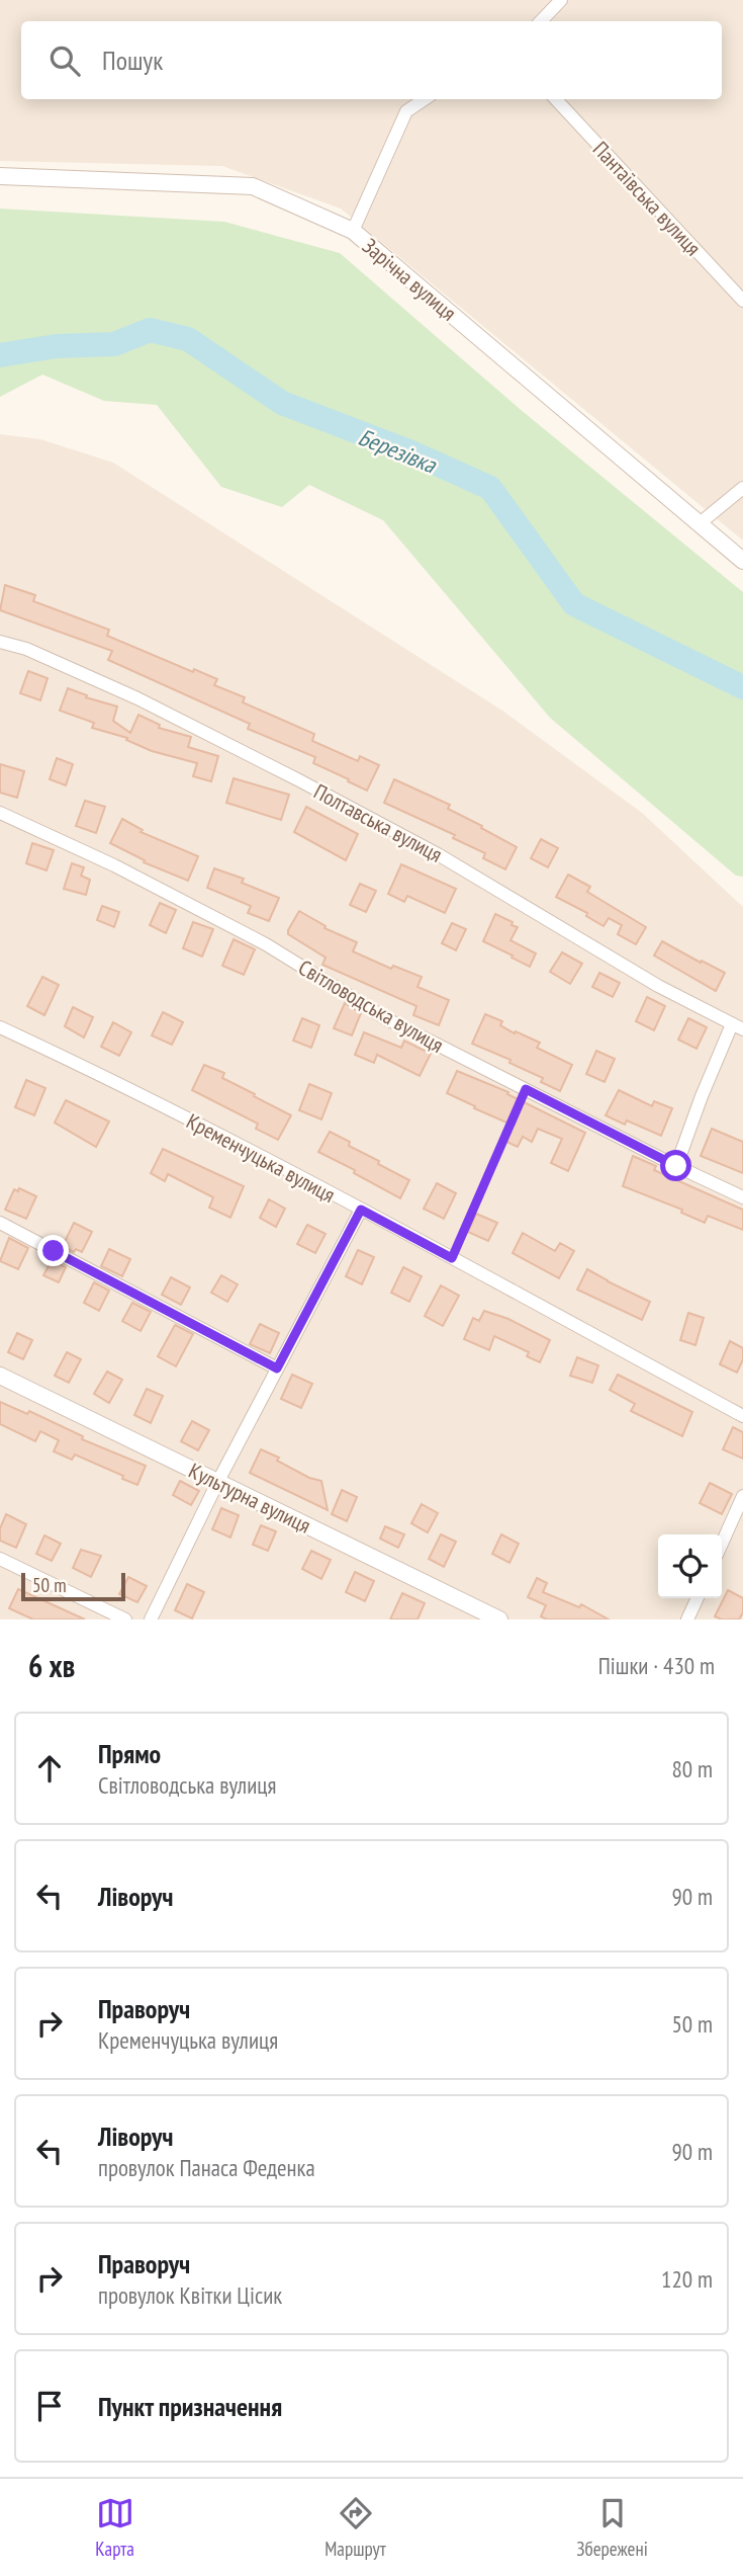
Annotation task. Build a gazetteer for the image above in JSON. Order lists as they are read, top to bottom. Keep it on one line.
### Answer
{"streets":{"street":["Пантаївська вулиця","Зарічна вулиця","Полтавська вулиця","Світловодська вулиця","Кременчуцька вулиця","Культурна вулиця"]},"water":["Березівка"],"scale_bar":"50 m","page":{"search":"Пошук","scale":"50 m","heading":["6 хв","Пішки · 430 m"],"list":[["Прямо","Світловодська вулиця","80 m"],["Ліворуч","90 m"],["Праворуч","Кременчуцька вулиця","50 m"],["Ліворуч","провулок Панаса Феденка","90 m"],["Праворуч","провулок Квітки Цісик","120 m"],"Пункт призначення"],"nav":["Карта","Маршрут","Збережені"]}}
